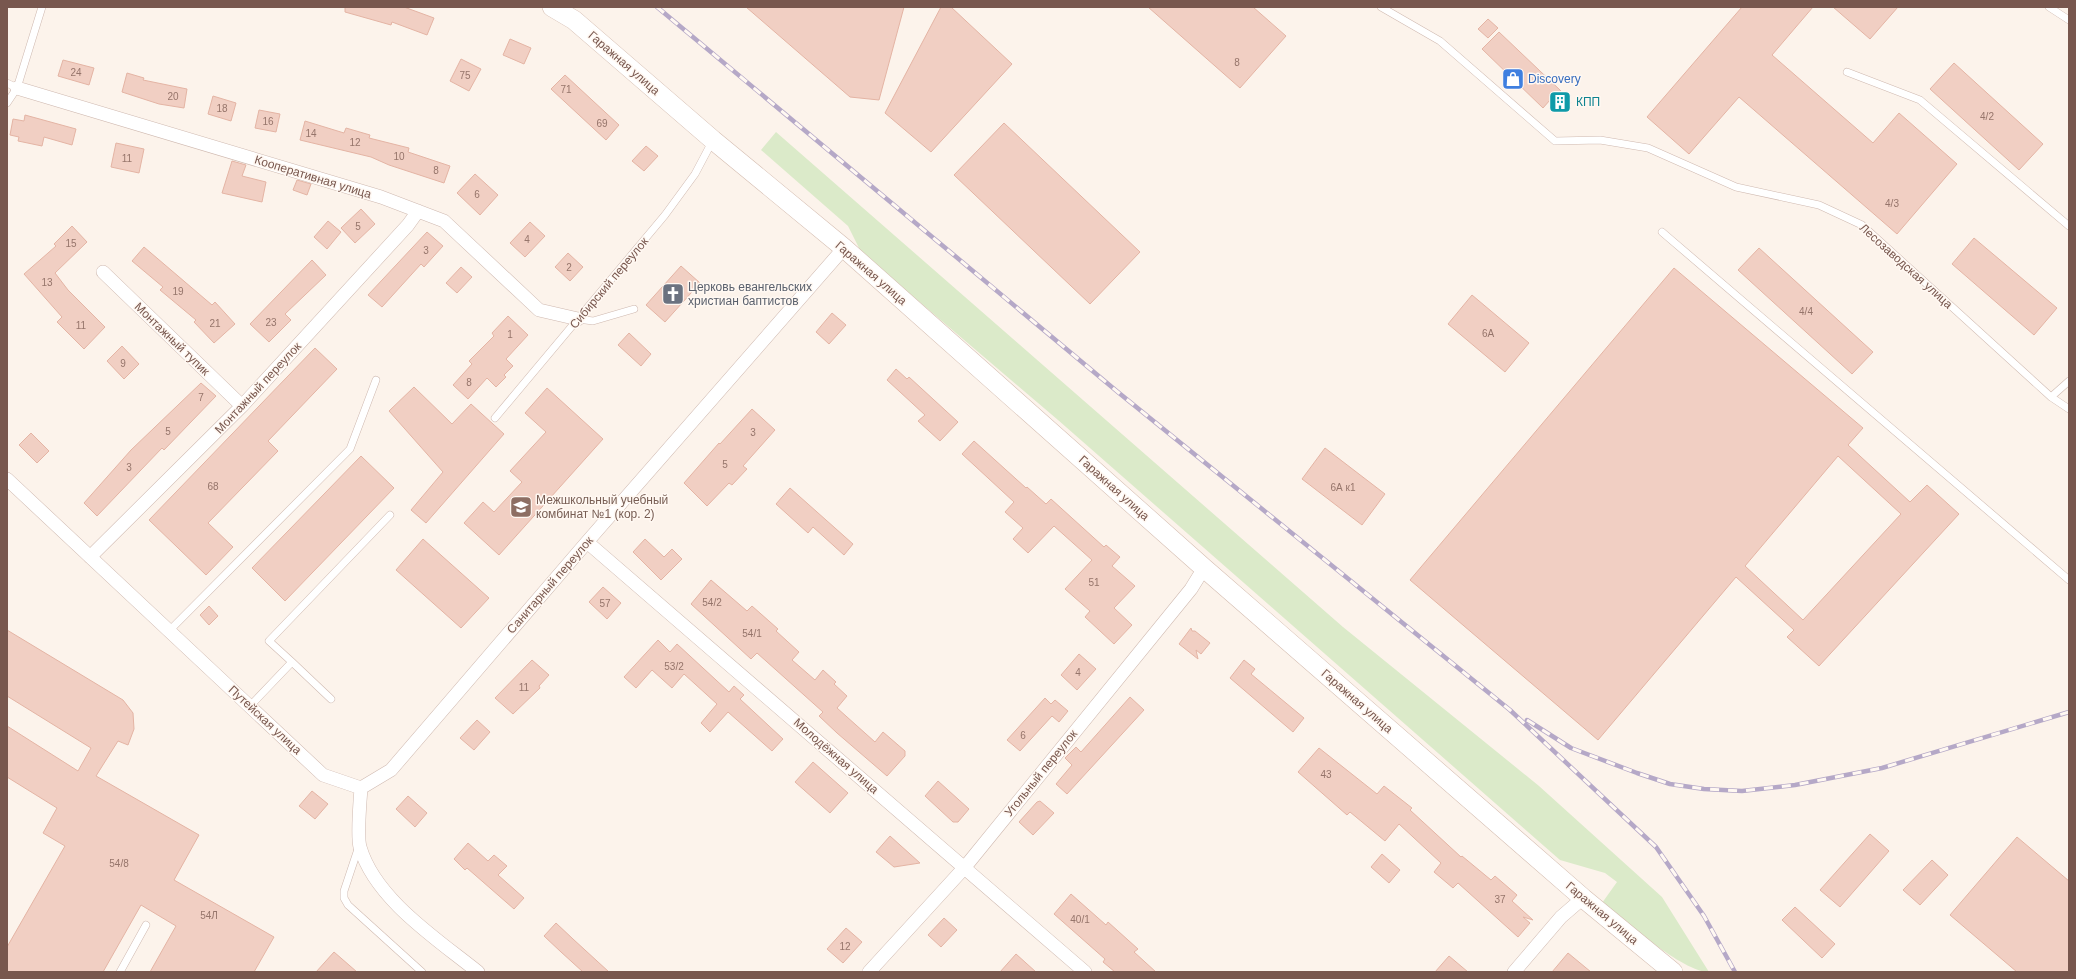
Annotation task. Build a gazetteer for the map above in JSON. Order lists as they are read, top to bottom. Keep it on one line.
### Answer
{"streets":{"street":["Гаражная улица","Кооперативная улица","Монтажный тупик","Монтажный переулок","Санитарный переулок","Путейская улица","Молодёжная улица","Угольный переулок"],"lane":["Лесозаводская улица","Сибирский переулок"]},"crossings":[["Гаражная улица","Сибирский переулок"],["Гаражная улица","Санитарный переулок"],["Гаражная улица","Угольный переулок"],["Кооперативная улица","Сибирский переулок"],["Кооперативная улица","Монтажный переулок"],["Монтажный тупик","Монтажный переулок"],["Монтажный переулок","Путейская улица"],["Санитарный переулок","Путейская улица"],["Санитарный переулок","Молодёжная улица"],["Молодёжная улица","Угольный переулок"]],"places":{"shop":["Discovery"],"building":["КПП"],"church":["Церковь евангельских христиан баптистов"],"school or university":["Межшкольный учебный комбинат №1 (кор. 2)"]},"house_numbers":["8","24","75","71","20","18","4/2","16","69","14","12","10","11","8","6","4/3","5","4","15","3","2","13","19","4/4","23","21","11","6А","1","9","8","7","5","3","5","3","68","6А к1","51","54/2","57","54/1","53/2","4","11","6","43","54/8","37","54Л","40/1","12"]}
